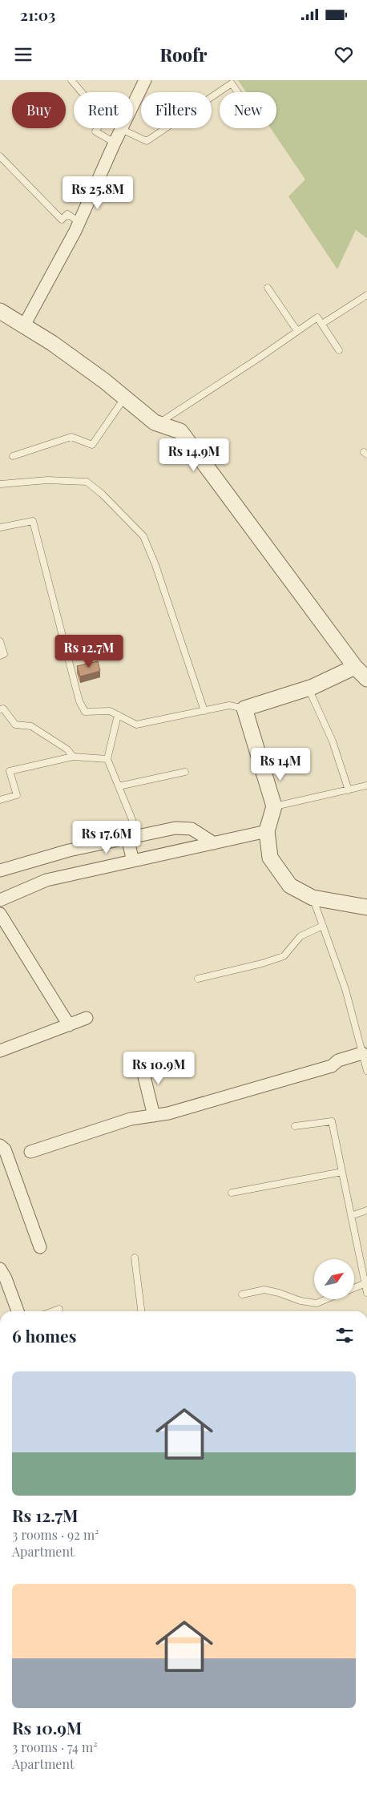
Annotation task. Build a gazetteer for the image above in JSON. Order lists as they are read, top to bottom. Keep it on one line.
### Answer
{"north":"top right","page":{"status":"21:03","header":"Roofr","chip":["Buy","Rent","Filters","New"],"price":["Rs 25.8M","Rs 14.9M","Rs 12.7M","Rs 14M","Rs 17.6M","Rs 10.9M"],"heading":"6 homes","list":[{"name":"Rs 12.7M","note":"3 rooms · 92 m² · Apartment"},{"name":"Rs 10.9M","note":"3 rooms · 74 m² · Apartment"}]}}
